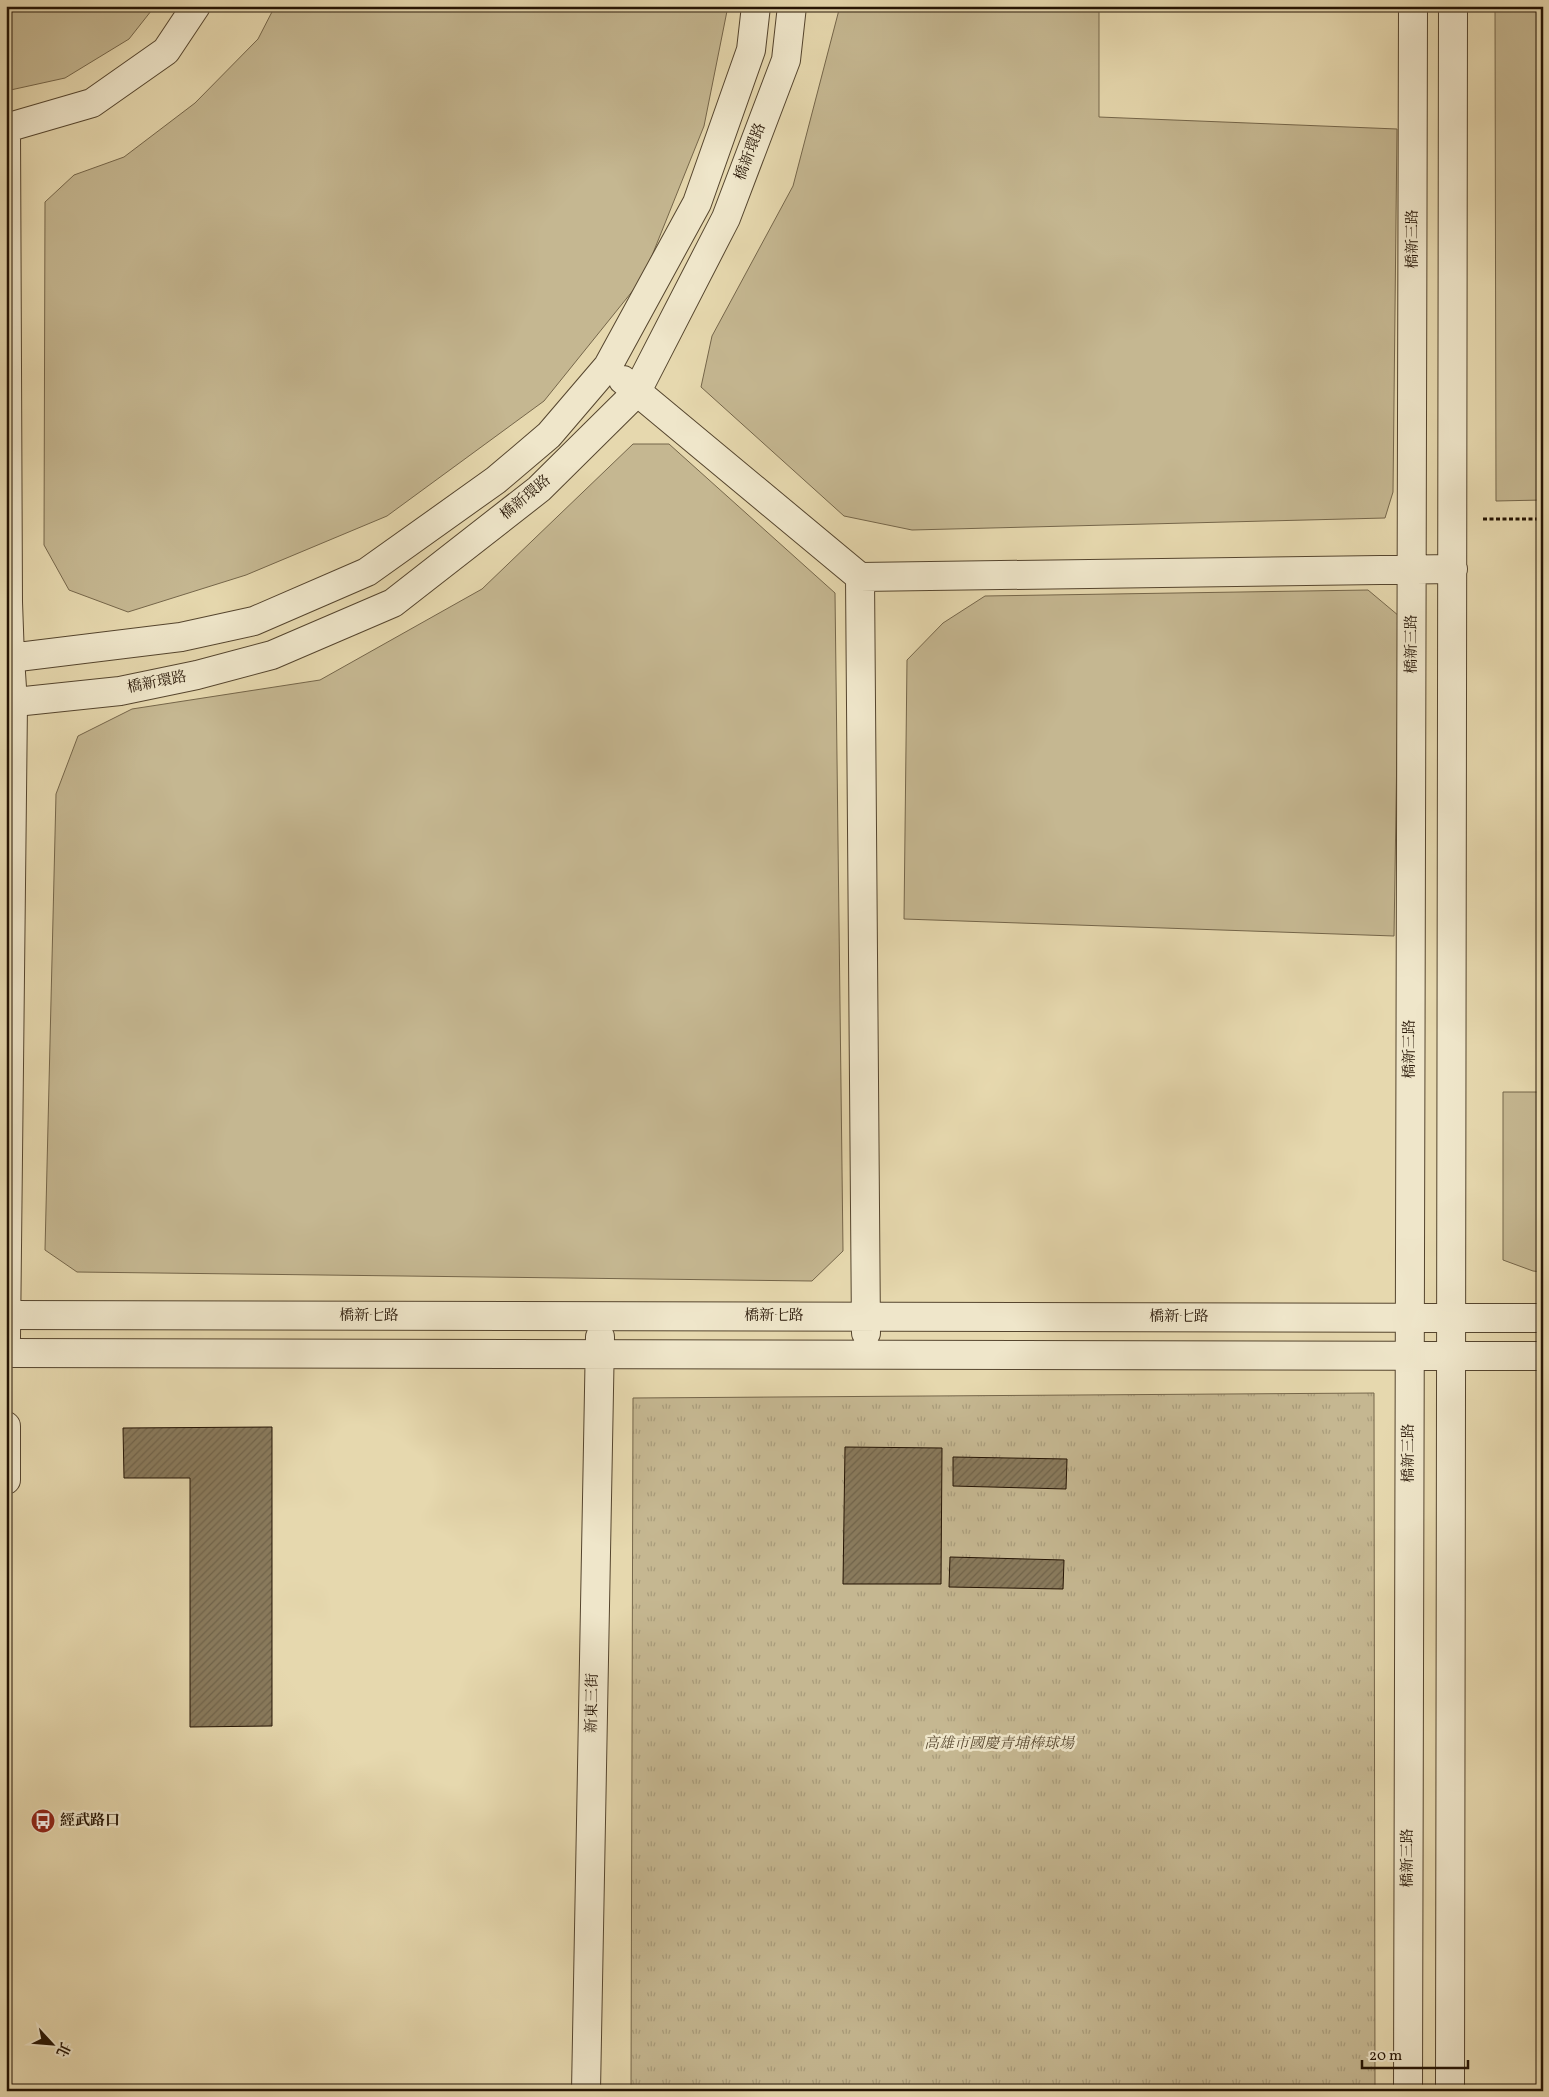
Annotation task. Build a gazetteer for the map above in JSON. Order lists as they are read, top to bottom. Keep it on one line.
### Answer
{"streets":{"street":["橋新環路","橋新三路","橋新七路","新東三街"]},"crossings":[["橋新三路","橋新七路"],["橋新七路","新東三街"]],"parks":["高雄市國慶青埔棒球場"],"places":{"bus stop":["經武路口"]},"scale_bar":"20 m","north":"bottom right"}
